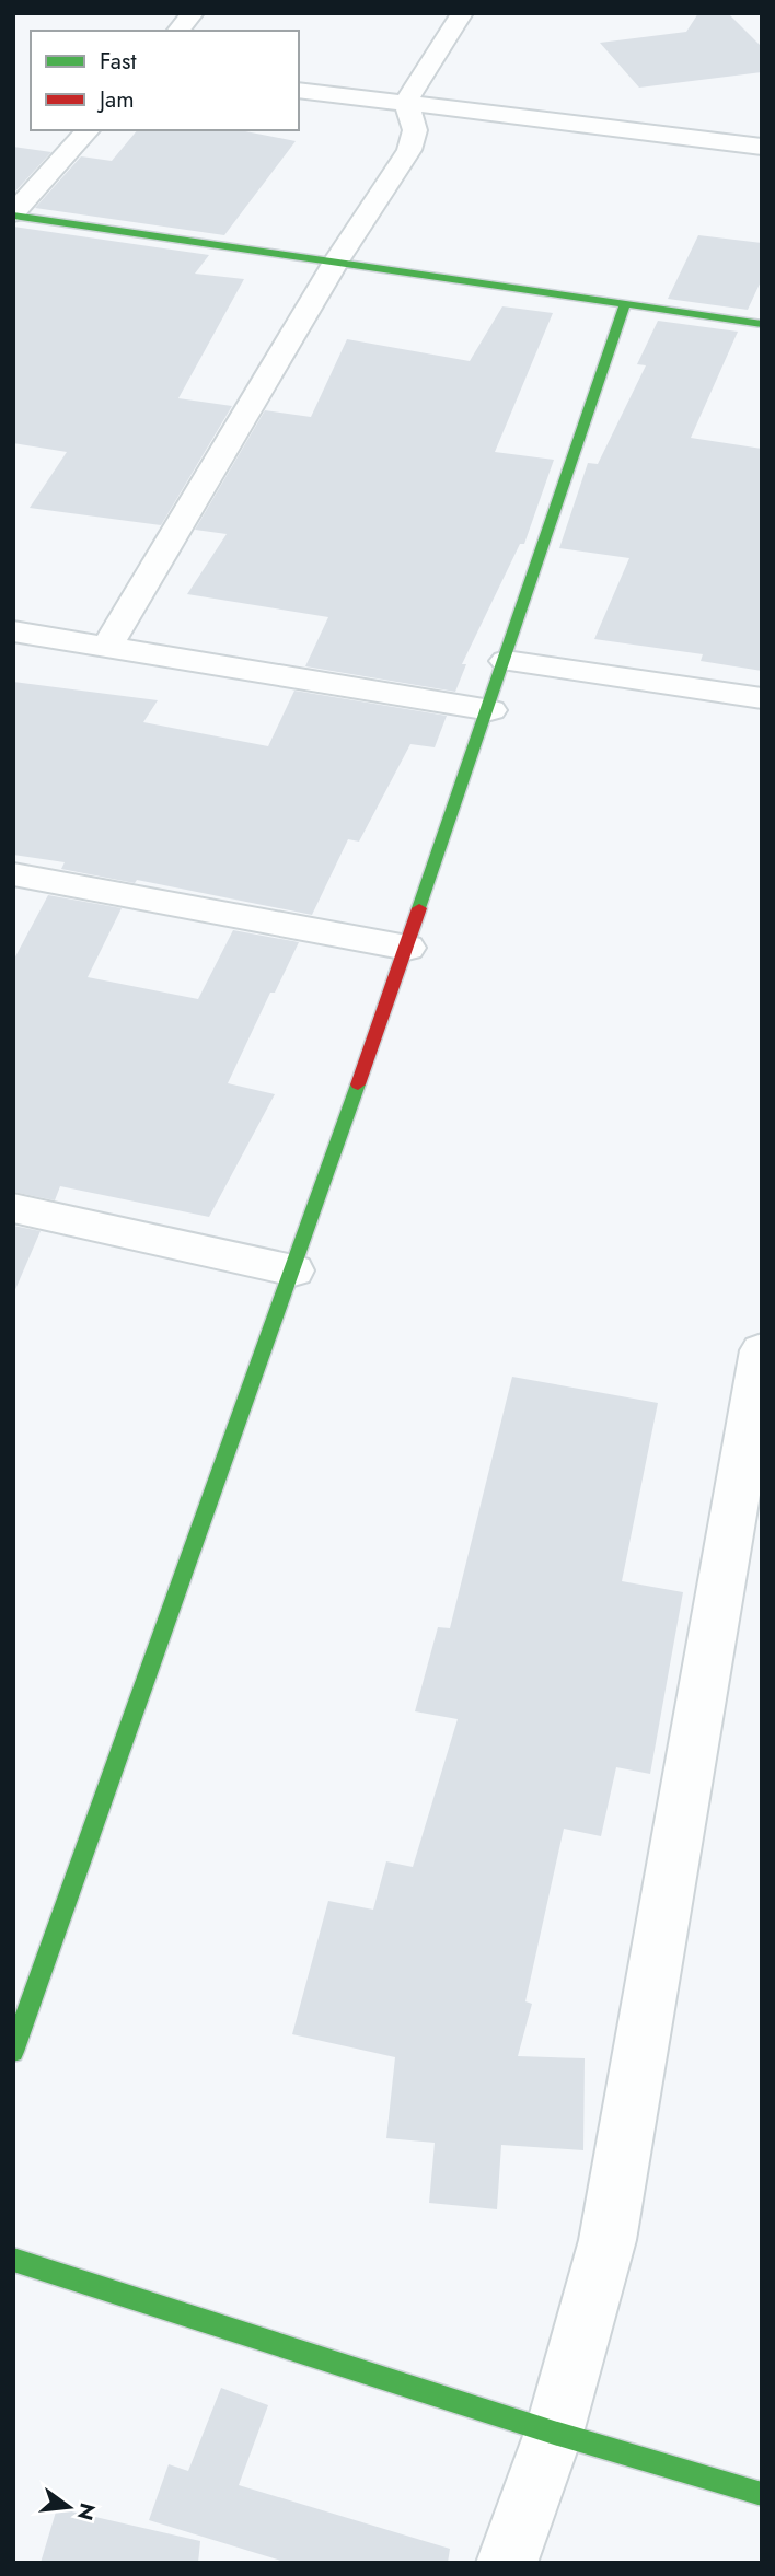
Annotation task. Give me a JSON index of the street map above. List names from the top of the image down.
{
  "legend": ["Fast", "Jam"],
  "north": "right"
}
